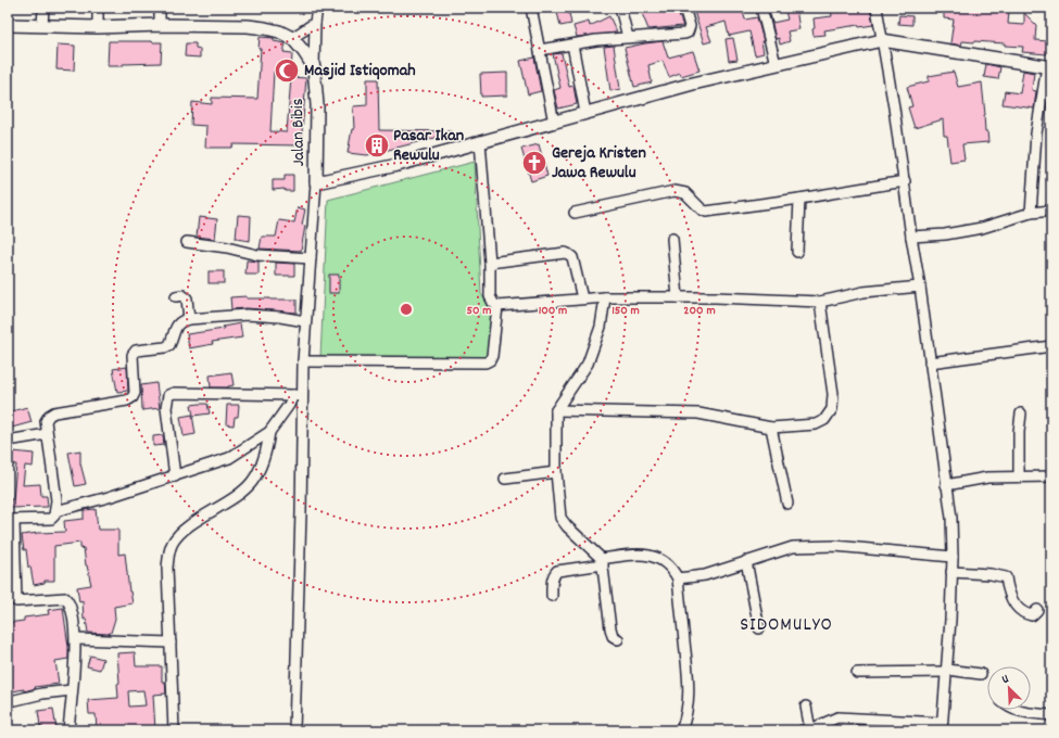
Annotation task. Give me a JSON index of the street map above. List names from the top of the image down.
{
  "streets": {
    "main road": ["Jalan Bibis"]
  },
  "districts": ["SIDOMULYO"],
  "places": {
    "mosque": ["Masjid Istiqomah"],
    "building": ["Pasar Ikan Rewulu"],
    "church": ["Gereja Kristen Jawa Rewulu"]
  },
  "north": "top left",
  "rings": [
    "50 m",
    "100 m",
    "150 m",
    "200 m"
  ]
}
